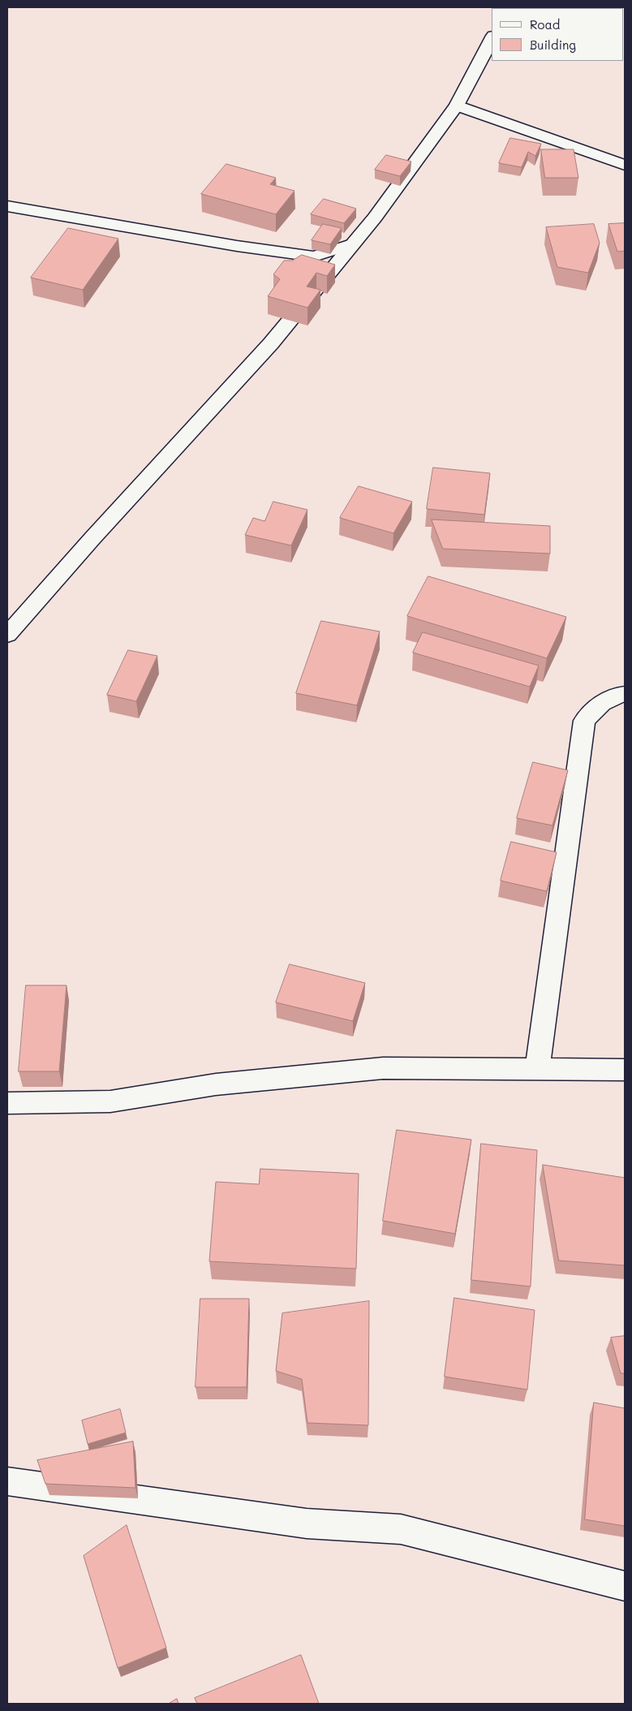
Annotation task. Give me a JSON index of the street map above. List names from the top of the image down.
{
  "legend": ["Road", "Building"]
}
